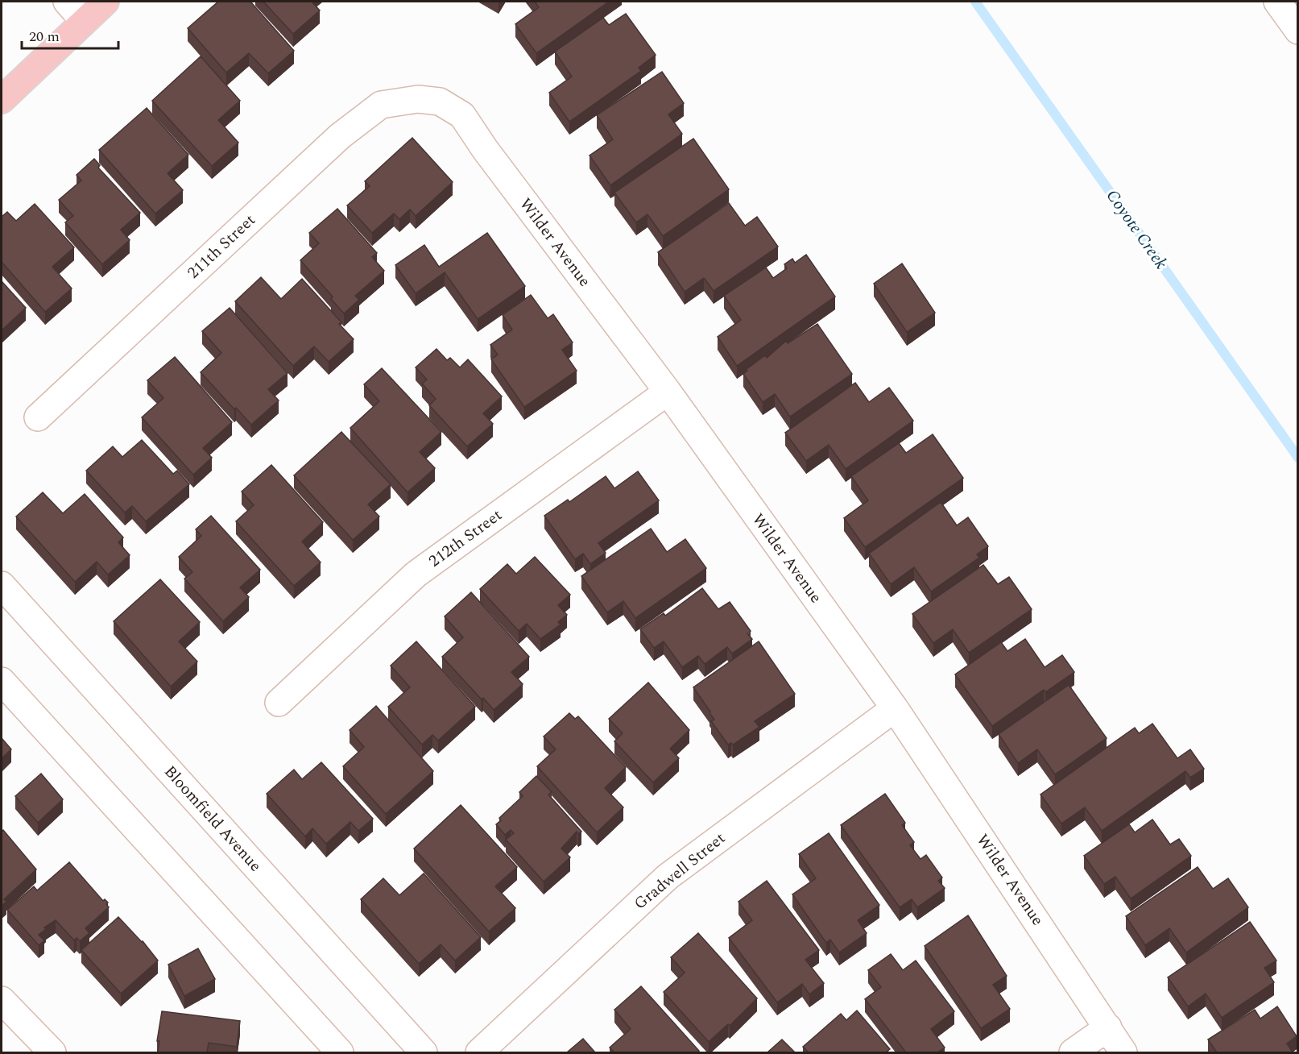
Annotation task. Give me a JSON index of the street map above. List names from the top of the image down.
{
  "streets": {
    "street": [
      "Wilder Avenue",
      "211th Street",
      "212th Street",
      "Bloomfield Avenue",
      "Gradwell Street"
    ]
  },
  "crossings": [
    ["Wilder Avenue", "211th Street"],
    ["Wilder Avenue", "212th Street"],
    ["Wilder Avenue", "Gradwell Street"]
  ],
  "water": ["Coyote Creek"],
  "scale_bar": "20 m"
}
